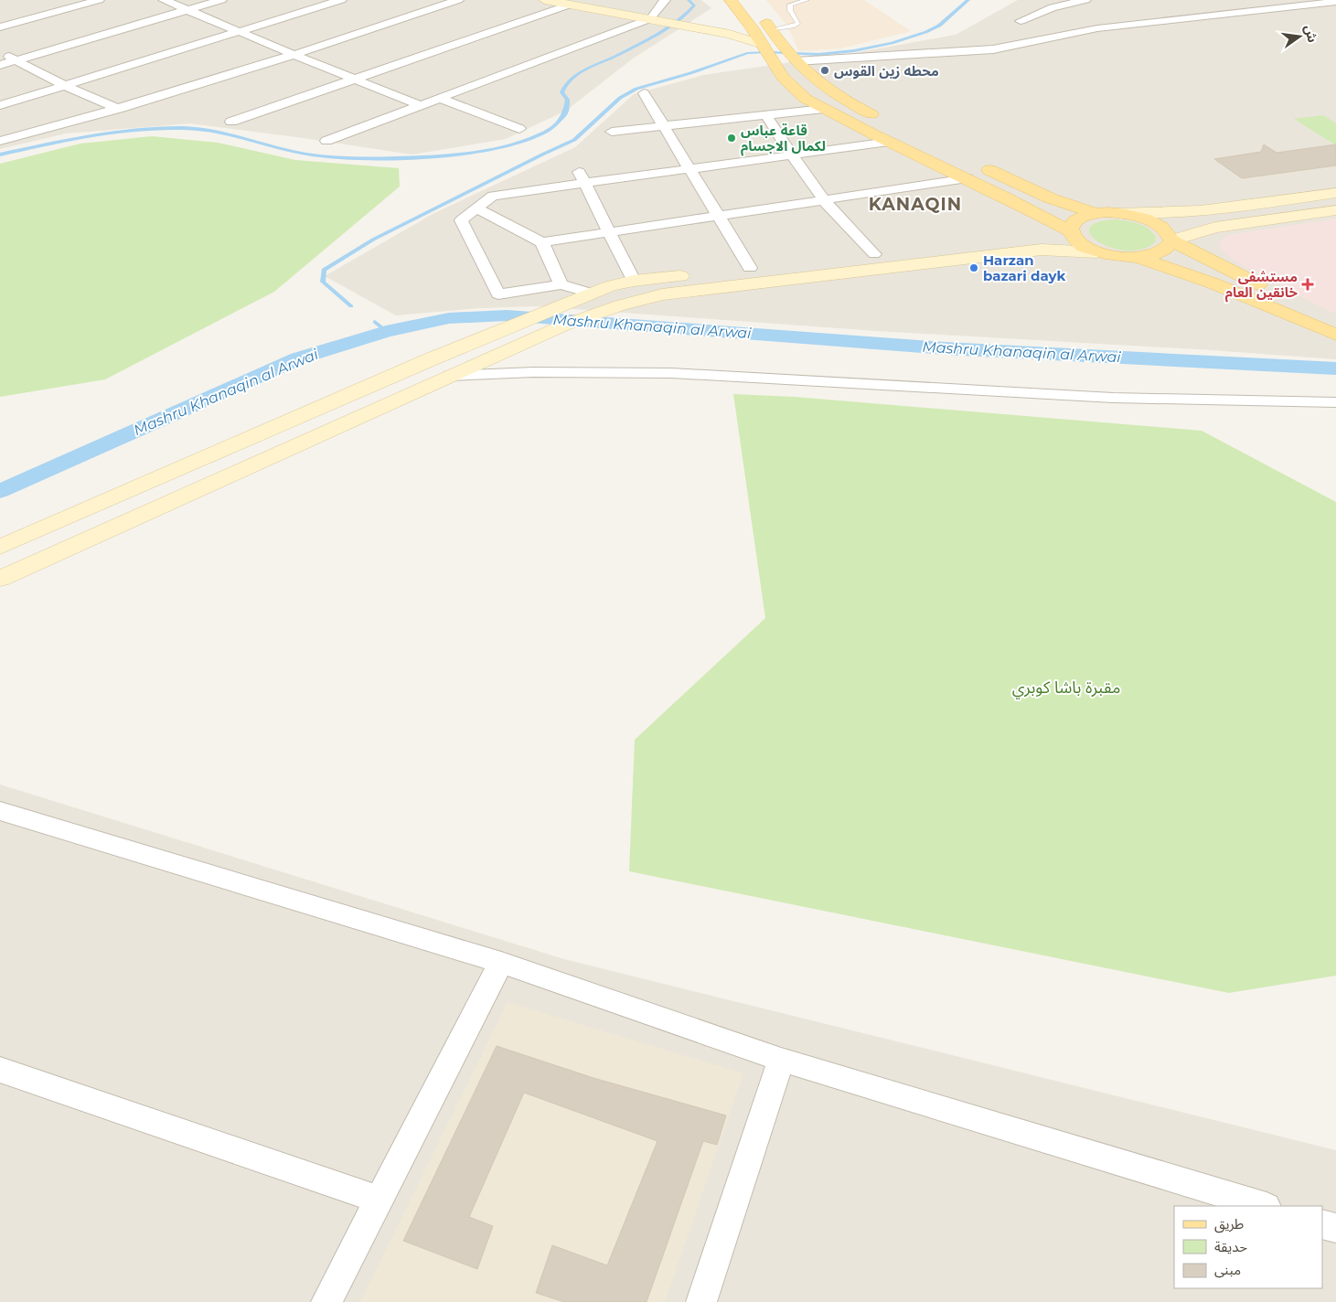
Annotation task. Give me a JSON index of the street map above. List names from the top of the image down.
{
  "districts": ["KANAQIN"],
  "water": ["Mashru Khanaqin al Arwai"],
  "parks": ["مقبرة باشا كوبري"],
  "places": {
    "other": ["محطه زين القوس", "قاعة عباس لكمال الاجسام", "Harzan bazari dayk"],
    "health": ["مستشفى خانقين العام"]
  },
  "legend": ["طريق", "حديقة", "مبنى"],
  "north": "right"
}
